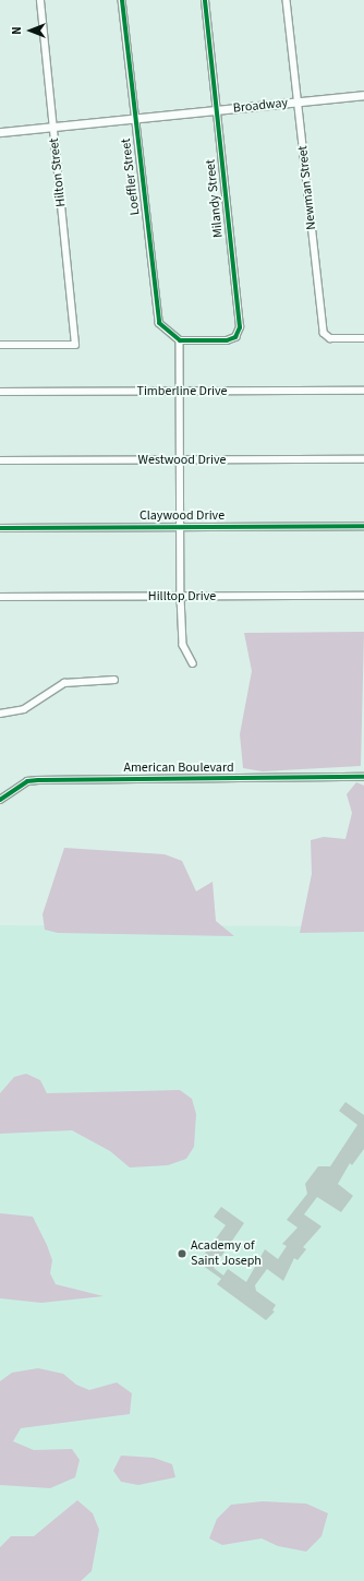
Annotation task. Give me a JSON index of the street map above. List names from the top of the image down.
{
  "streets": {
    "street": [
      "Broadway",
      "Hilton Street",
      "Loeffler Street",
      "Newman Street",
      "Milandy Street",
      "Timberline Drive",
      "Westwood Drive",
      "Claywood Drive",
      "Hilltop Drive",
      "American Boulevard"
    ]
  },
  "crossings": [
    ["Broadway", "Hilton Street"],
    ["Broadway", "Loeffler Street"],
    ["Broadway", "Newman Street"],
    ["Broadway", "Milandy Street"],
    ["Loeffler Street", "Milandy Street"]
  ],
  "places": ["Academy of Saint Joseph"],
  "north": "left"
}
